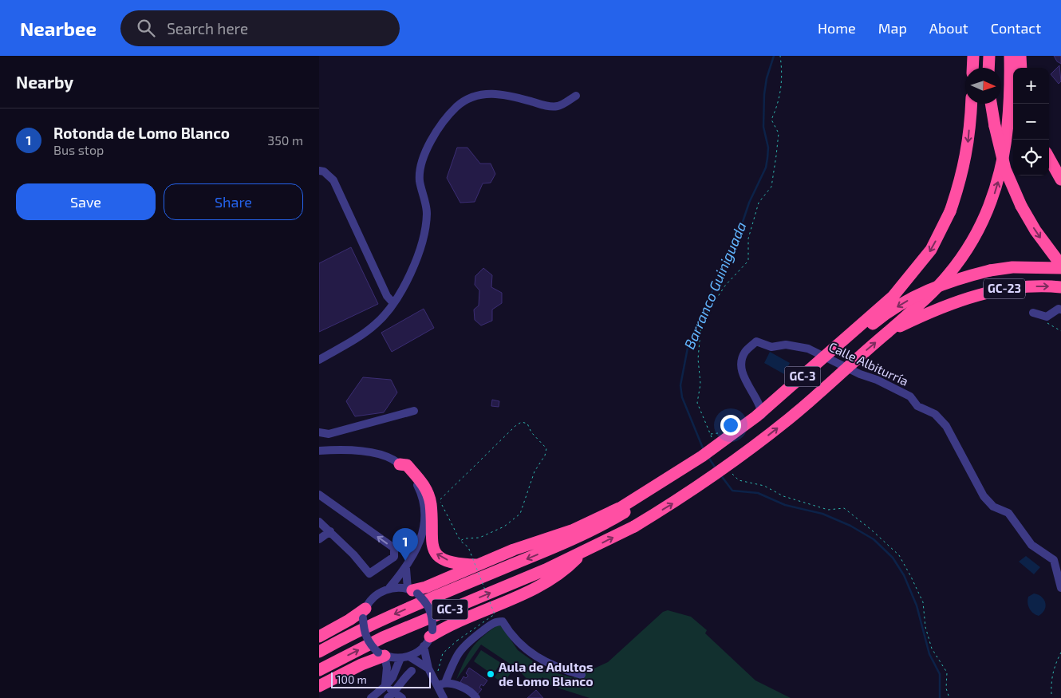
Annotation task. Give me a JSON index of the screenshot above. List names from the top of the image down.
{
  "streets": {
    "highway": ["GC-23", "GC-3"],
    "street": ["Calle Albiturría"]
  },
  "crossings": [
    ["GC-23", "GC-3"]
  ],
  "water": ["Barranco Guiniguada"],
  "places": ["Aula de Adultos de Lomo Blanco"],
  "scale_bar": "100 m",
  "north": "right",
  "page": {
    "header": "Nearbee",
    "search": "Search here",
    "nav": [
      "Home",
      "Map",
      "About",
      "Contact"
    ],
    "heading": "Nearby",
    "map_buttons": ["+", "−"],
    "list": [
      {
        "mark": "1",
        "name": "Rotonda de Lomo Blanco",
        "note": "Bus stop",
        "value": "350 m"
      }
    ],
    "buttons": ["Save", "Share"],
    "pins": "1",
    "scale": "100 m"
  }
}
